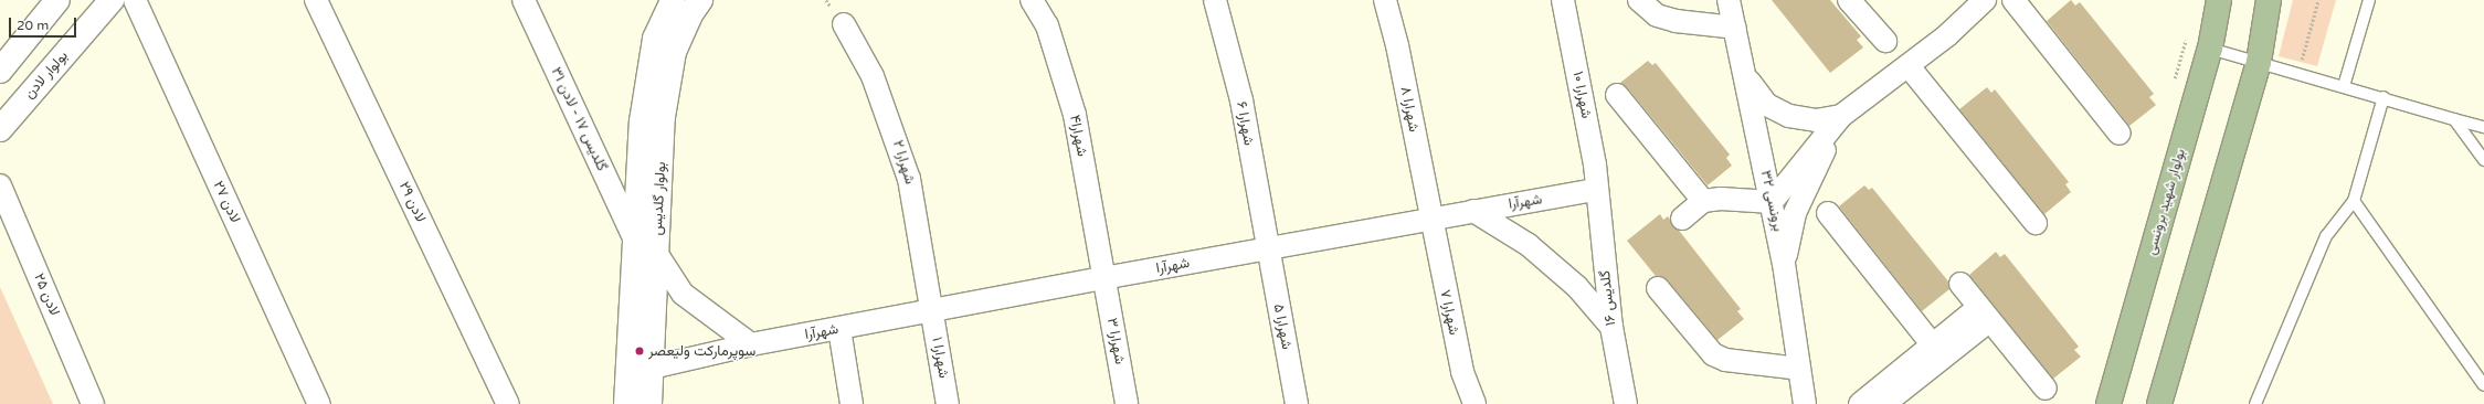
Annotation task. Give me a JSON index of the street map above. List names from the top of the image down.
{
  "streets": {
    "main road": ["بولوار شهید برونسی"],
    "street": [
      "بولوار لادن",
      "شهرارا ۱۰",
      "شهرارا ۸",
      "گلدیس ۱۷ - لادن ۳۱",
      "شهرارا ۶",
      "شهرارا۴",
      "شهرارا ۲",
      "بولوار گلدیس",
      "برونسی ۳۲",
      "لادن ۲۷",
      "لادن ۲۹",
      "شهرآرا",
      "لادن ۲۵",
      "گلدیس ۱۶",
      "شهرارا ۷",
      "شهرارا ۵",
      "شهرارا ۳",
      "شهرارا ۱"
    ]
  },
  "crossings": [
    ["شهرارا ۱۰", "شهرآرا"],
    ["شهرارا ۱۰", "گلدیس ۱۶"],
    ["شهرارا ۸", "شهرآرا"],
    ["شهرارا ۸", "شهرارا ۷"],
    ["گلدیس ۱۷ - لادن ۳۱", "بولوار گلدیس"],
    ["شهرارا ۶", "شهرآرا"],
    ["شهرارا ۶", "شهرارا ۵"],
    ["شهرارا۴", "شهرآرا"],
    ["شهرارا۴", "شهرارا ۳"],
    ["شهرارا ۲", "شهرآرا"],
    ["شهرارا ۲", "شهرارا ۱"],
    ["بولوار گلدیس", "شهرآرا"],
    ["شهرآرا", "گلدیس ۱۶"],
    ["شهرآرا", "شهرارا ۷"],
    ["شهرآرا", "شهرارا ۵"],
    ["شهرآرا", "شهرارا ۳"],
    ["شهرآرا", "شهرارا ۱"]
  ],
  "places": ["سوپرمارکت ولیعصر"],
  "scale_bar": "20 m"
}
